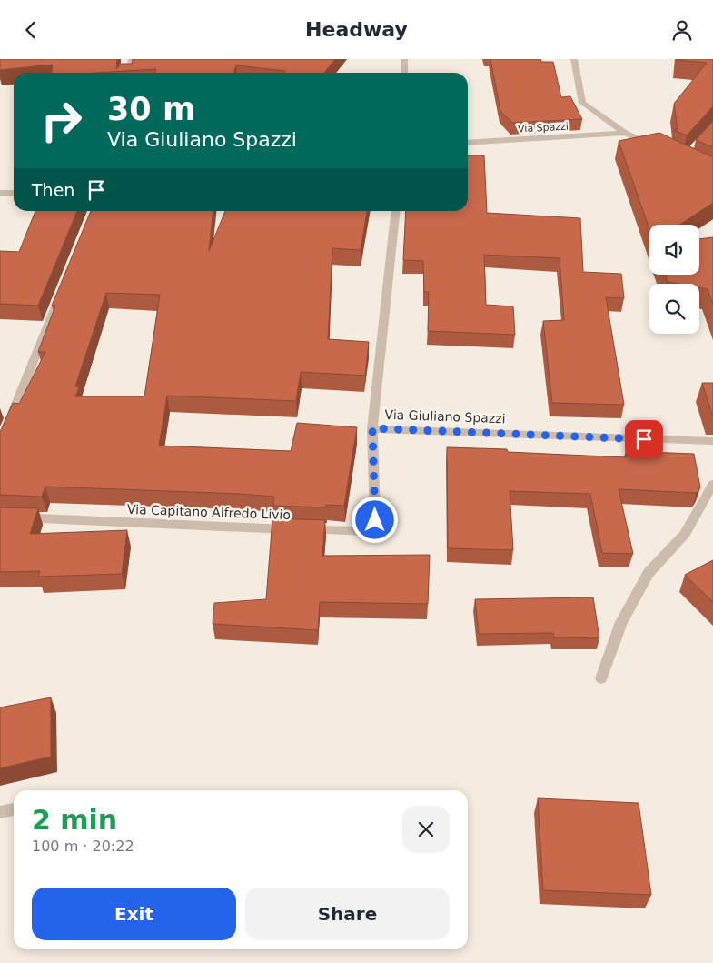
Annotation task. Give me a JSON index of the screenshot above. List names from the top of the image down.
{
  "streets": {
    "street": ["Via Spazzi", "Via Giuliano Spazzi", "Via Capitano Alfredo Livio"]
  },
  "crossings": [
    ["Via Giuliano Spazzi", "Via Capitano Alfredo Livio"]
  ],
  "page": {
    "header": "Headway",
    "turn": ["30 m", "Via Giuliano Spazzi"],
    "then": "Then",
    "heading": ["2 min", "100 m · 20:22"],
    "buttons": ["Exit", "Share"]
  }
}
